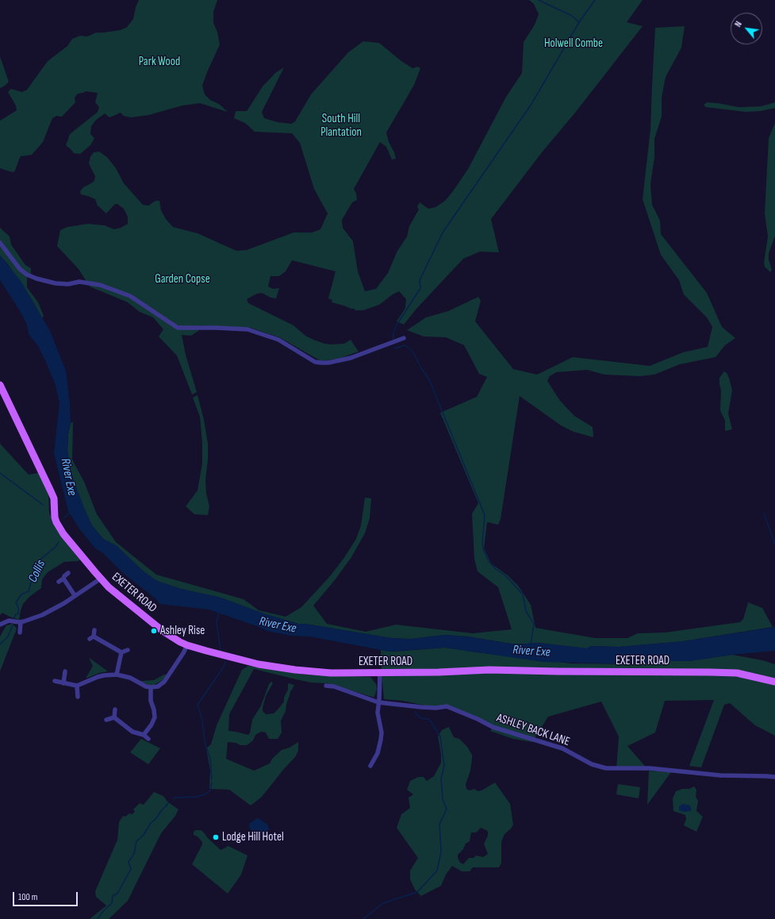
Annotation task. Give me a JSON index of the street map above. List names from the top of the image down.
{
  "streets": {
    "main road": ["EXETER ROAD"],
    "street": ["ASHLEY BACK LANE"]
  },
  "water": ["River Exe", "Collis"],
  "parks": [
    "Holwell Combe",
    "Park Wood",
    "South Hill Plantation",
    "Garden Copse"
  ],
  "places": ["Ashley Rise", "Lodge Hill Hotel"],
  "scale_bar": "100 m",
  "north": "top left"
}
